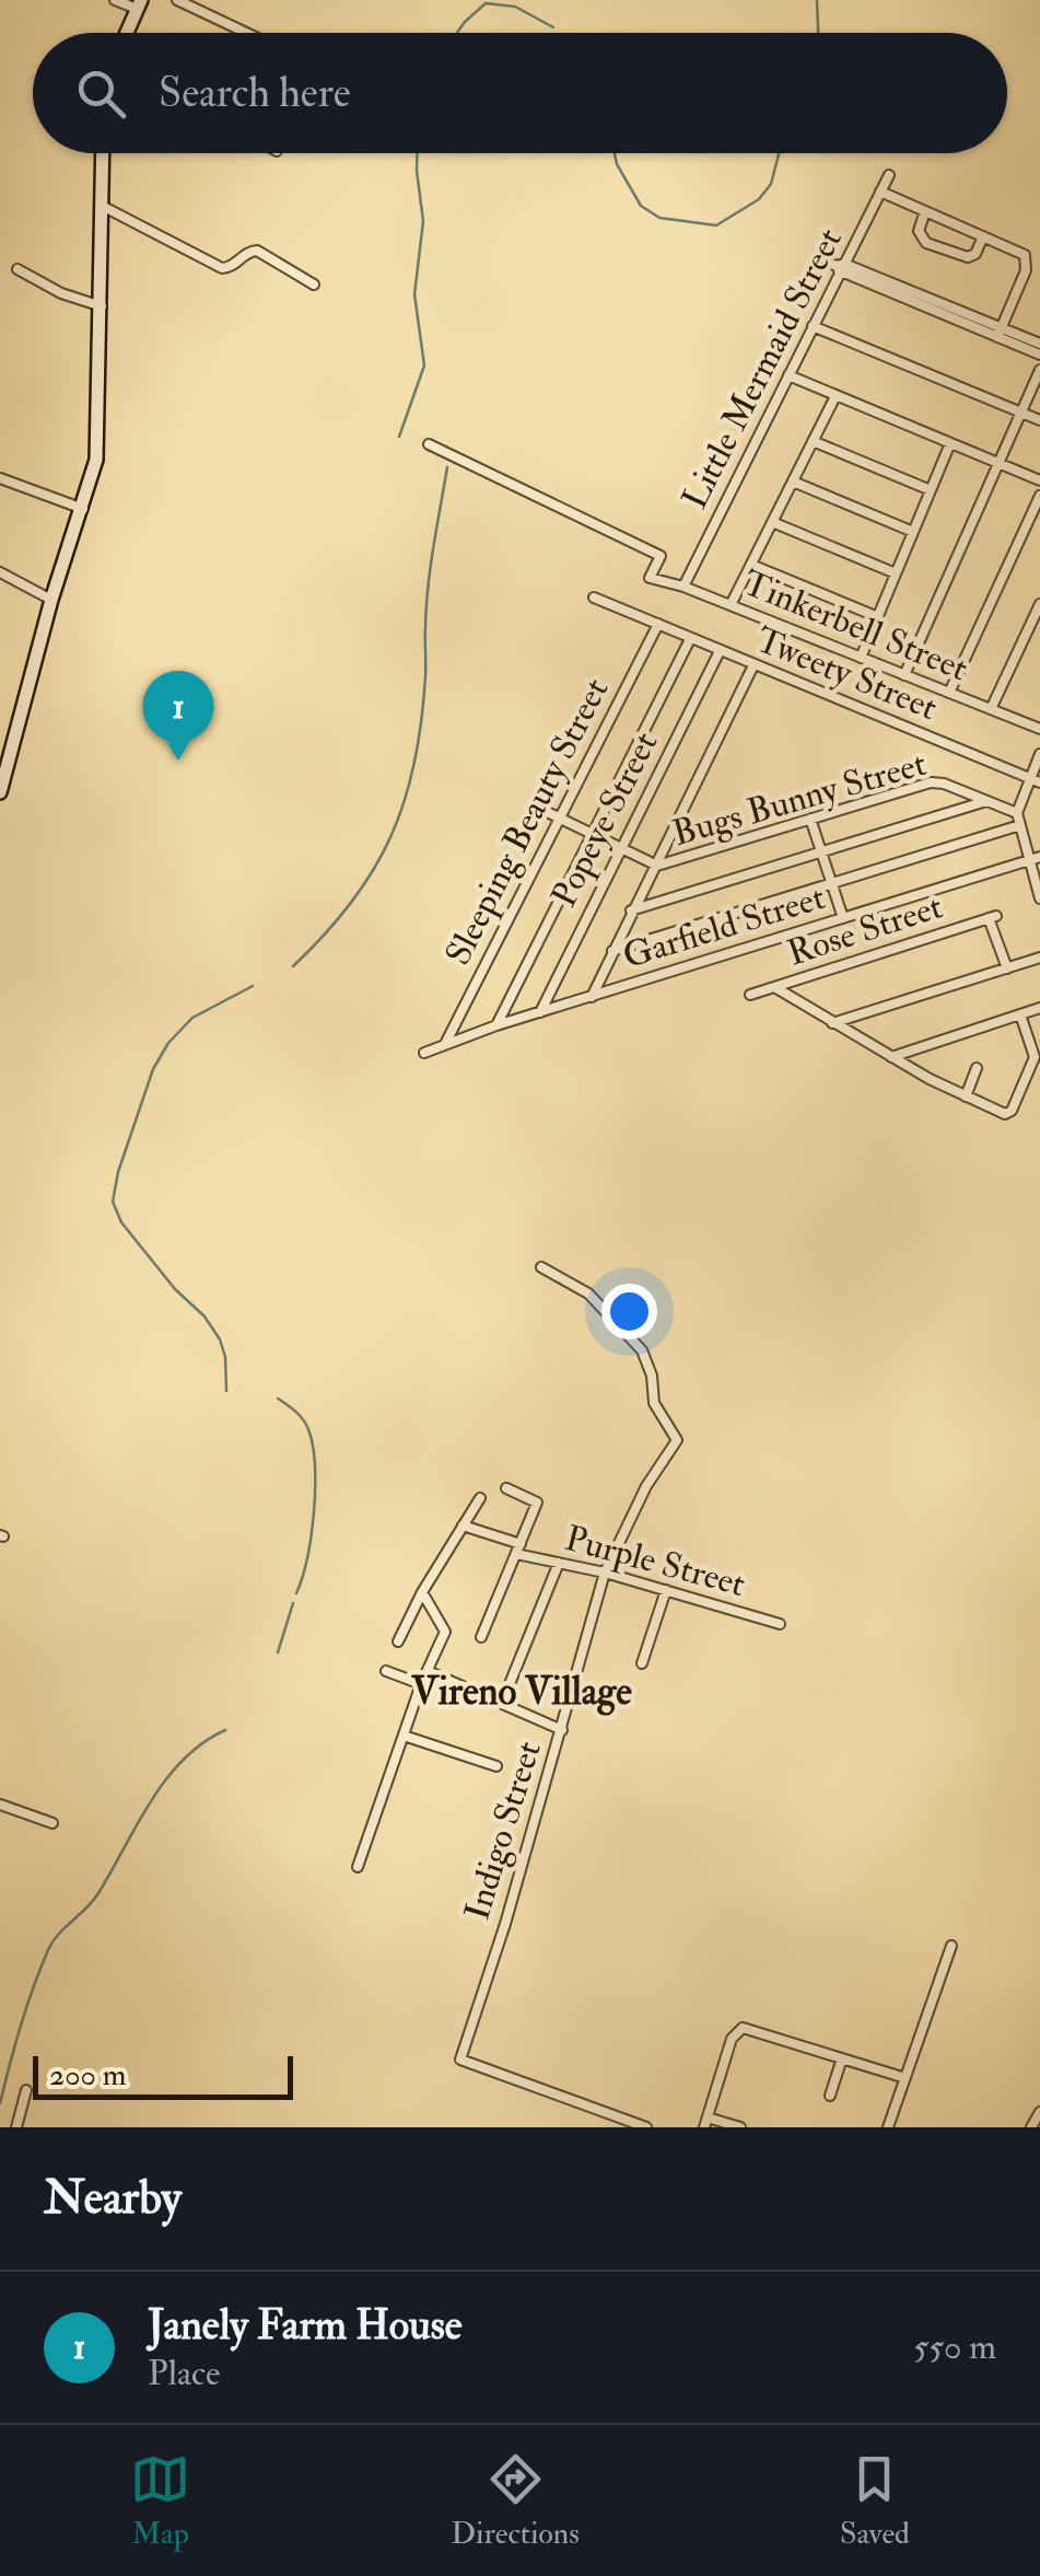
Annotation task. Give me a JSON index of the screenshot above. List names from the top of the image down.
{
  "streets": {
    "street": [
      "Little Mermaid Street",
      "Tinkerbell Street",
      "Tweety Street",
      "Bugs Bunny Street",
      "Popeye Street",
      "Sleeping Beauty Street",
      "Garfield Street",
      "Rose Street",
      "Purple Street",
      "Indigo Street"
    ]
  },
  "crossings": [
    ["Little Mermaid Street", "Tinkerbell Street"],
    ["Tweety Street", "Popeye Street"],
    ["Tweety Street", "Sleeping Beauty Street"],
    ["Bugs Bunny Street", "Popeye Street"],
    ["Bugs Bunny Street", "Sleeping Beauty Street"],
    ["Popeye Street", "Garfield Street"],
    ["Sleeping Beauty Street", "Garfield Street"],
    ["Purple Street", "Indigo Street"]
  ],
  "districts": ["Vireno Village"],
  "scale_bar": "200 m",
  "page": {
    "search": "Search here",
    "pins": "1",
    "scale": "200 m",
    "heading": "Nearby",
    "list": [
      {
        "mark": "1",
        "name": "Janely Farm House",
        "note": "Place",
        "value": "550 m"
      }
    ],
    "nav": ["Map", "Directions", "Saved"]
  }
}
